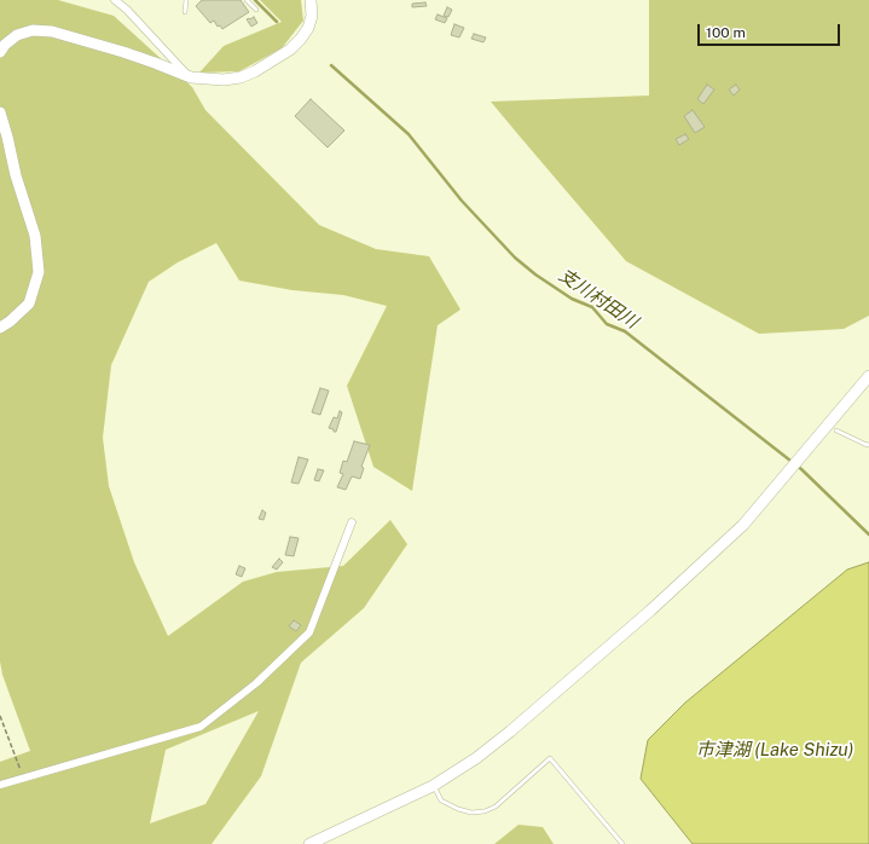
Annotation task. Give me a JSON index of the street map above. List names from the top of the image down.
{
  "water": ["支川村田川", "市津湖 (Lake Shizu)"],
  "scale_bar": "100 m"
}
